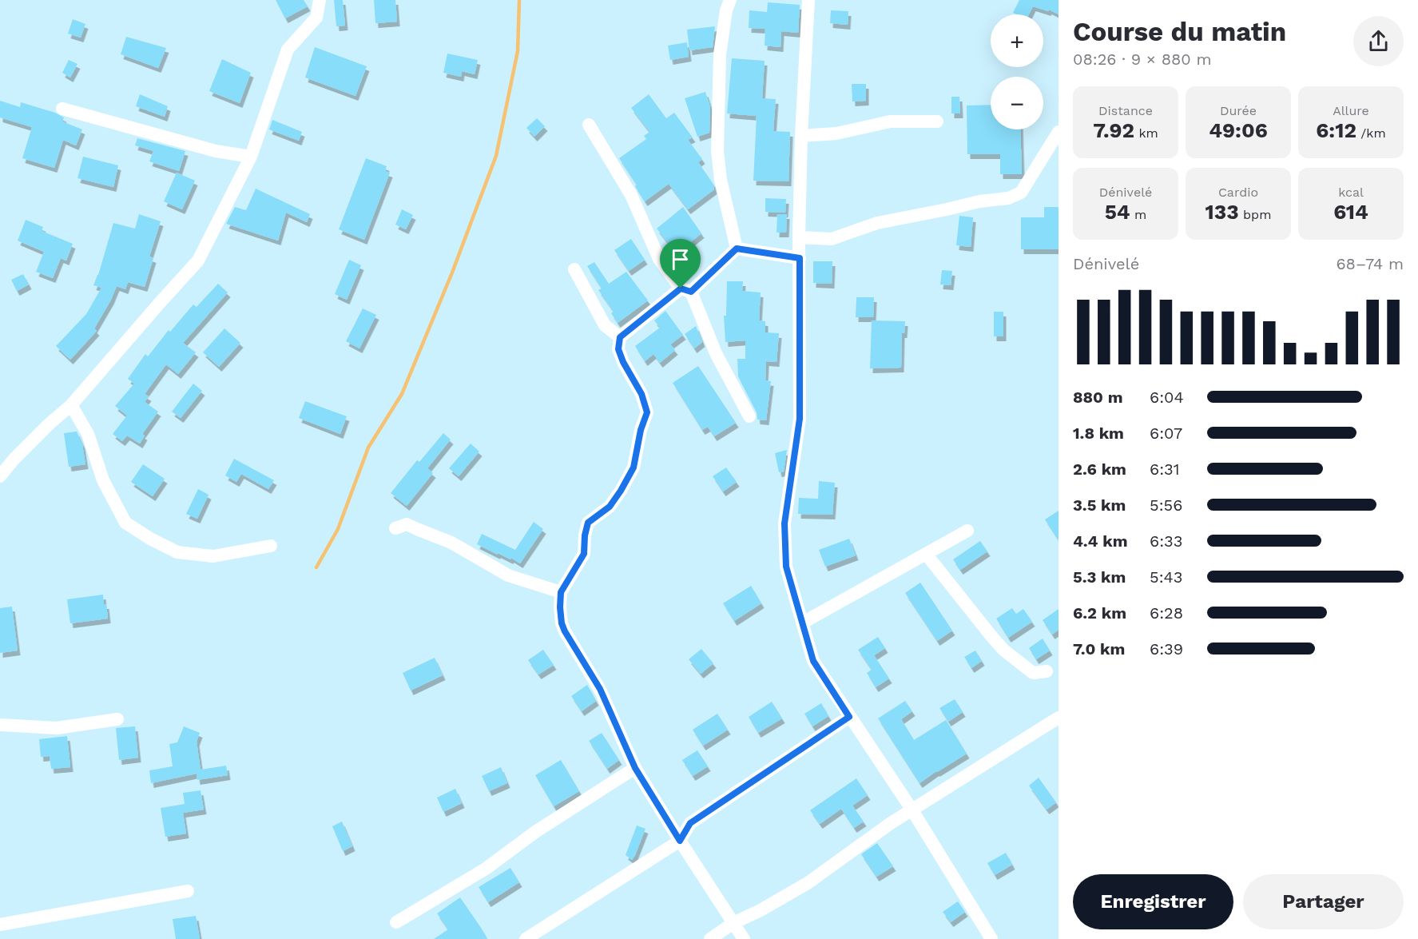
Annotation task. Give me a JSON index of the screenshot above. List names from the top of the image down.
{
  "page": {
    "heading": ["Course du matin", "08:26 · 9 × 880 m"],
    "map_buttons": ["+", "−"],
    "stats": [
      ["Distance", "7.92 km"],
      ["Durée", "49:06"],
      ["Allure", "6:12 /km"],
      ["Dénivelé", "54 m"],
      ["Cardio", "133 bpm"],
      ["kcal", "614"]
    ],
    "chart": ["Dénivelé", "68–74 m"],
    "list": [
      {
        "name": "880 m",
        "note": "6:04"
      },
      {
        "name": "1.8 km",
        "note": "6:07"
      },
      {
        "name": "2.6 km",
        "note": "6:31"
      },
      {
        "name": "3.5 km",
        "note": "5:56"
      },
      {
        "name": "4.4 km",
        "note": "6:33"
      },
      {
        "name": "5.3 km",
        "note": "5:43"
      },
      {
        "name": "6.2 km",
        "note": "6:28"
      },
      {
        "name": "7.0 km",
        "note": "6:39"
      }
    ],
    "buttons": ["Enregistrer", "Partager"]
  }
}
